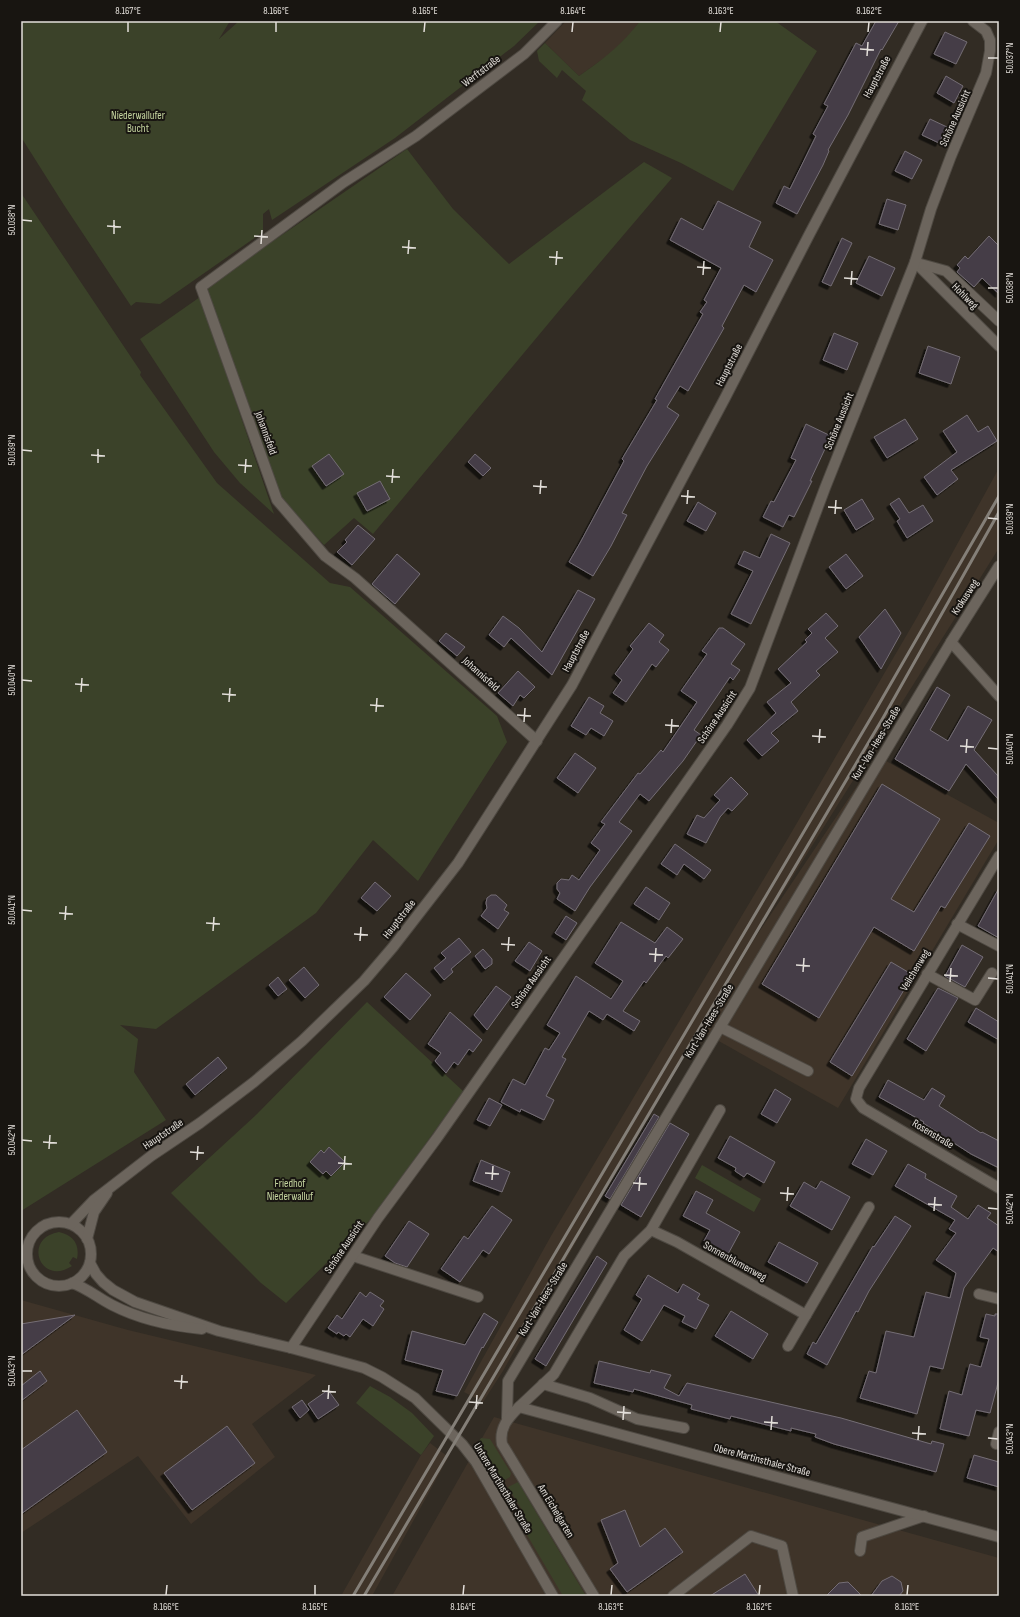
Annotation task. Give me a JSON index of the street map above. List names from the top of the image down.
{
  "streets": {
    "street": [
      "Werftstraße",
      "Hauptstraße",
      "Schöne Aussicht",
      "Hohlweg",
      "Johannisfeld",
      "Krokusweg",
      "Kurt-Van-Hees-Straße",
      "Veilchenweg",
      "Rosenstraße",
      "Sonnenblumenweg",
      "Obere Martinsthaler Straße",
      "Untere Martinsthaler Straße",
      "Am Eichelgarten"
    ]
  },
  "crossings": [
    ["Werftstraße", "Johannisfeld"],
    ["Hauptstraße", "Johannisfeld"],
    ["Hauptstraße", "Untere Martinsthaler Straße"],
    ["Schöne Aussicht", "Hohlweg"],
    ["Schöne Aussicht", "Untere Martinsthaler Straße"],
    ["Krokusweg", "Kurt-Van-Hees-Straße"],
    ["Kurt-Van-Hees-Straße", "Am Eichelgarten"],
    ["Veilchenweg", "Rosenstraße"]
  ],
  "parks": ["Niederwallufer Bucht", "Friedhof Niederwalluf"],
  "coordinates": [
    "8.167°E",
    "8.166°E",
    "8.165°E",
    "8.164°E",
    "8.163°E",
    "8.162°E",
    "50.037°N",
    "50.038°N",
    "50.039°N",
    "50.040°N",
    "50.041°N",
    "50.042°N",
    "50.043°N",
    "8.161°E"
  ]
}
